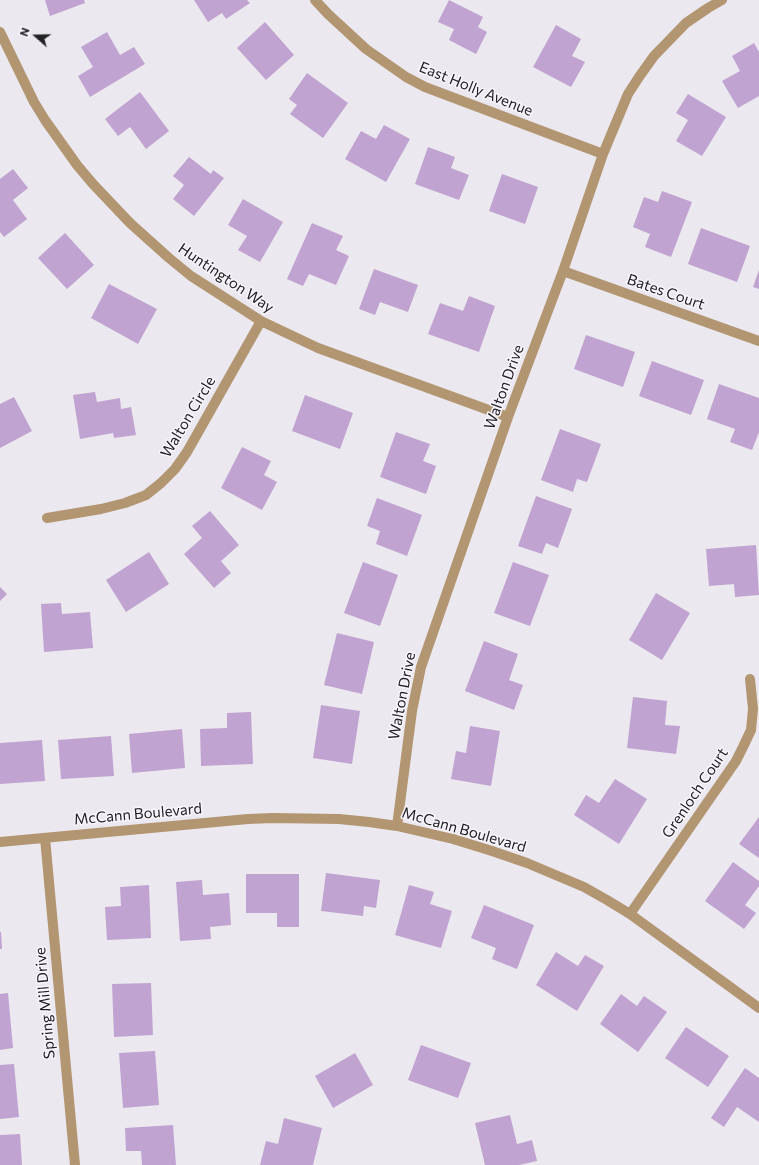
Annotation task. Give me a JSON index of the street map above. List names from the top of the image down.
{
  "streets": {
    "street": [
      "East Holly Avenue",
      "Huntington Way",
      "Bates Court",
      "Walton Drive",
      "Walton Circle",
      "Grenloch Court",
      "McCann Boulevard",
      "Spring Mill Drive"
    ]
  },
  "crossings": [
    ["East Holly Avenue", "Walton Drive"],
    ["Huntington Way", "Walton Drive"],
    ["Huntington Way", "Walton Circle"],
    ["Bates Court", "Walton Drive"],
    ["Walton Drive", "McCann Boulevard"],
    ["Grenloch Court", "McCann Boulevard"],
    ["McCann Boulevard", "Spring Mill Drive"]
  ],
  "north": "left"
}
